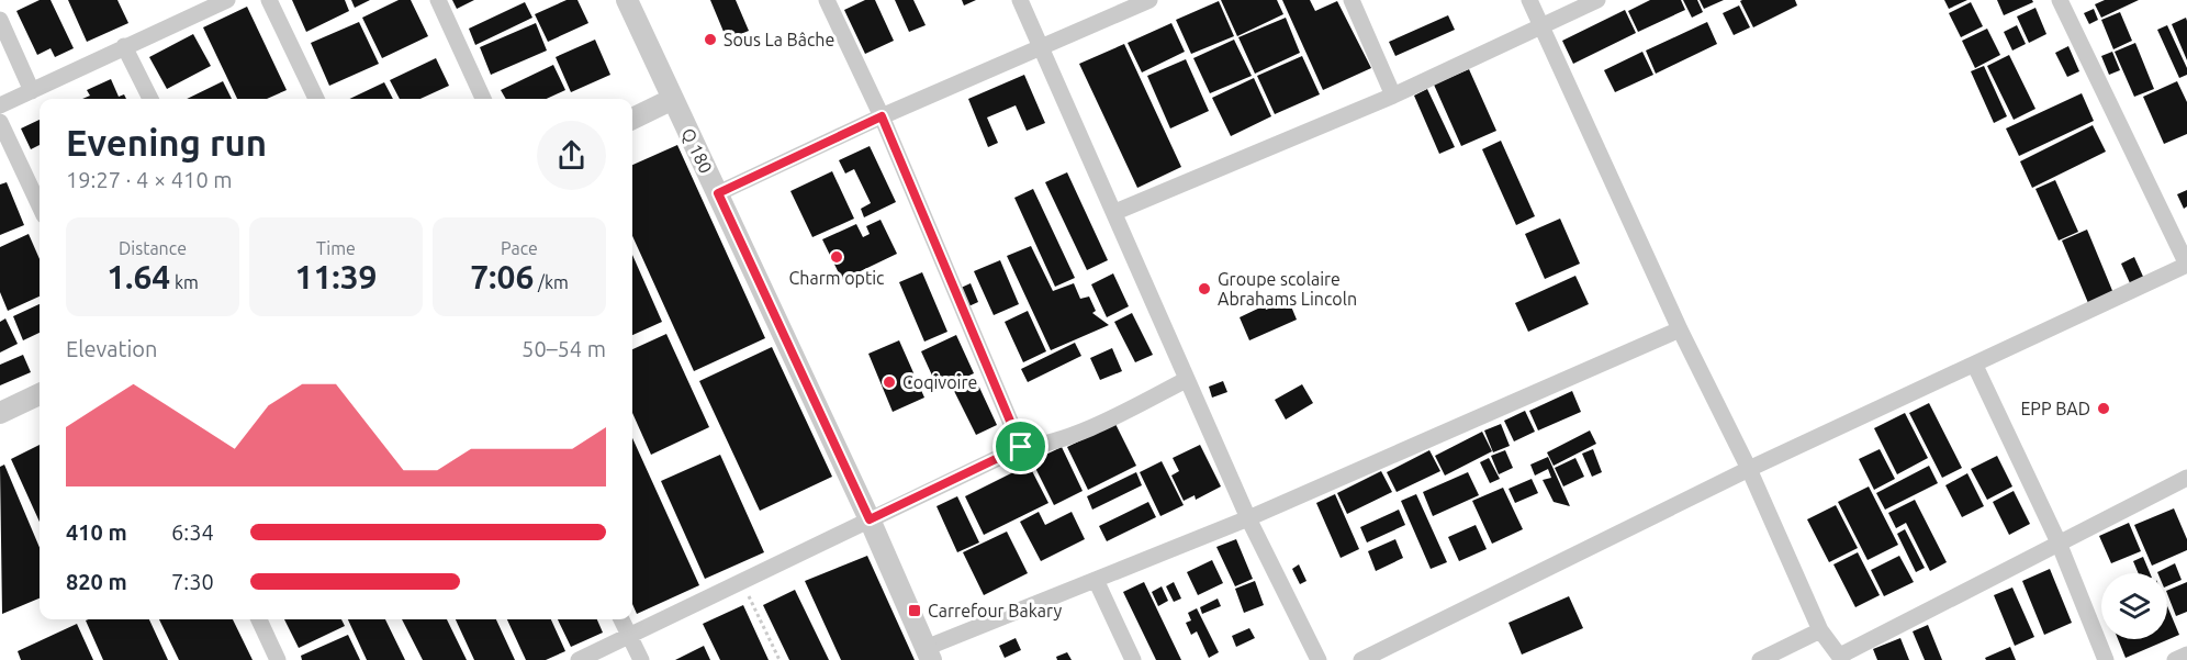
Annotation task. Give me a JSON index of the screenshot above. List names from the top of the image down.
{
  "streets": {
    "street": ["Q 180"]
  },
  "places": {
    "other": [
      "Sous La Bâche",
      "Charm optic",
      "Groupe scolaire Abrahams Lincoln",
      "Coqivoire",
      "EPP BAD"
    ],
    "transit": ["Carrefour Bakary"]
  },
  "page": {
    "heading": ["Evening run", "19:27 · 4 × 410 m"],
    "stats": [
      ["Distance", "1.64 km"],
      ["Time", "11:39"],
      ["Pace", "7:06 /km"]
    ],
    "chart": ["Elevation", "50–54 m"],
    "list": [
      {
        "name": "410 m",
        "note": "6:34"
      },
      {
        "name": "820 m",
        "note": "7:30"
      }
    ]
  }
}
